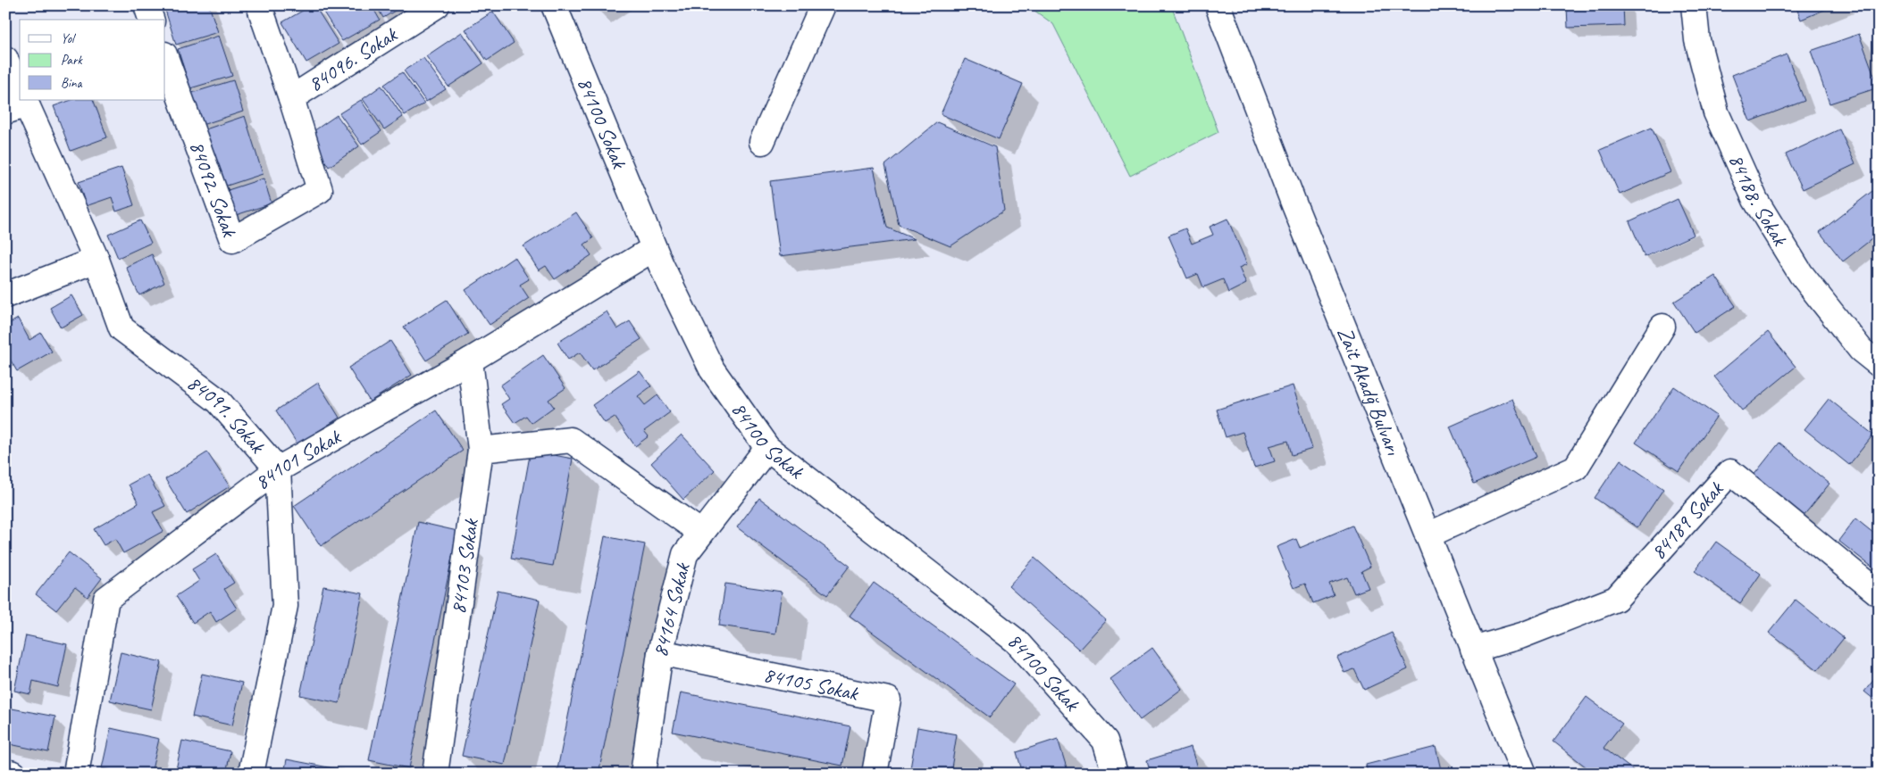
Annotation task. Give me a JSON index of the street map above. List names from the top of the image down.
{
  "streets": {
    "street": [
      "84096. Sokak",
      "84100 Sokak",
      "84092. Sokak",
      "84188. Sokak",
      "Zait Akadğ Bulvarı",
      "84091. Sokak",
      "84101 Sokak",
      "84189 Sokak",
      "84103 Sokak",
      "84164 Sokak",
      "84105 Sokak"
    ]
  },
  "crossings": [
    ["84096. Sokak", "84092. Sokak"],
    ["84100 Sokak", "84101 Sokak"],
    ["84100 Sokak", "84164 Sokak"],
    ["Zait Akadğ Bulvarı", "84189 Sokak"],
    ["84091. Sokak", "84101 Sokak"],
    ["84101 Sokak", "84103 Sokak"],
    ["84164 Sokak", "84105 Sokak"]
  ],
  "legend": ["Yol", "Park", "Bina"]
}
